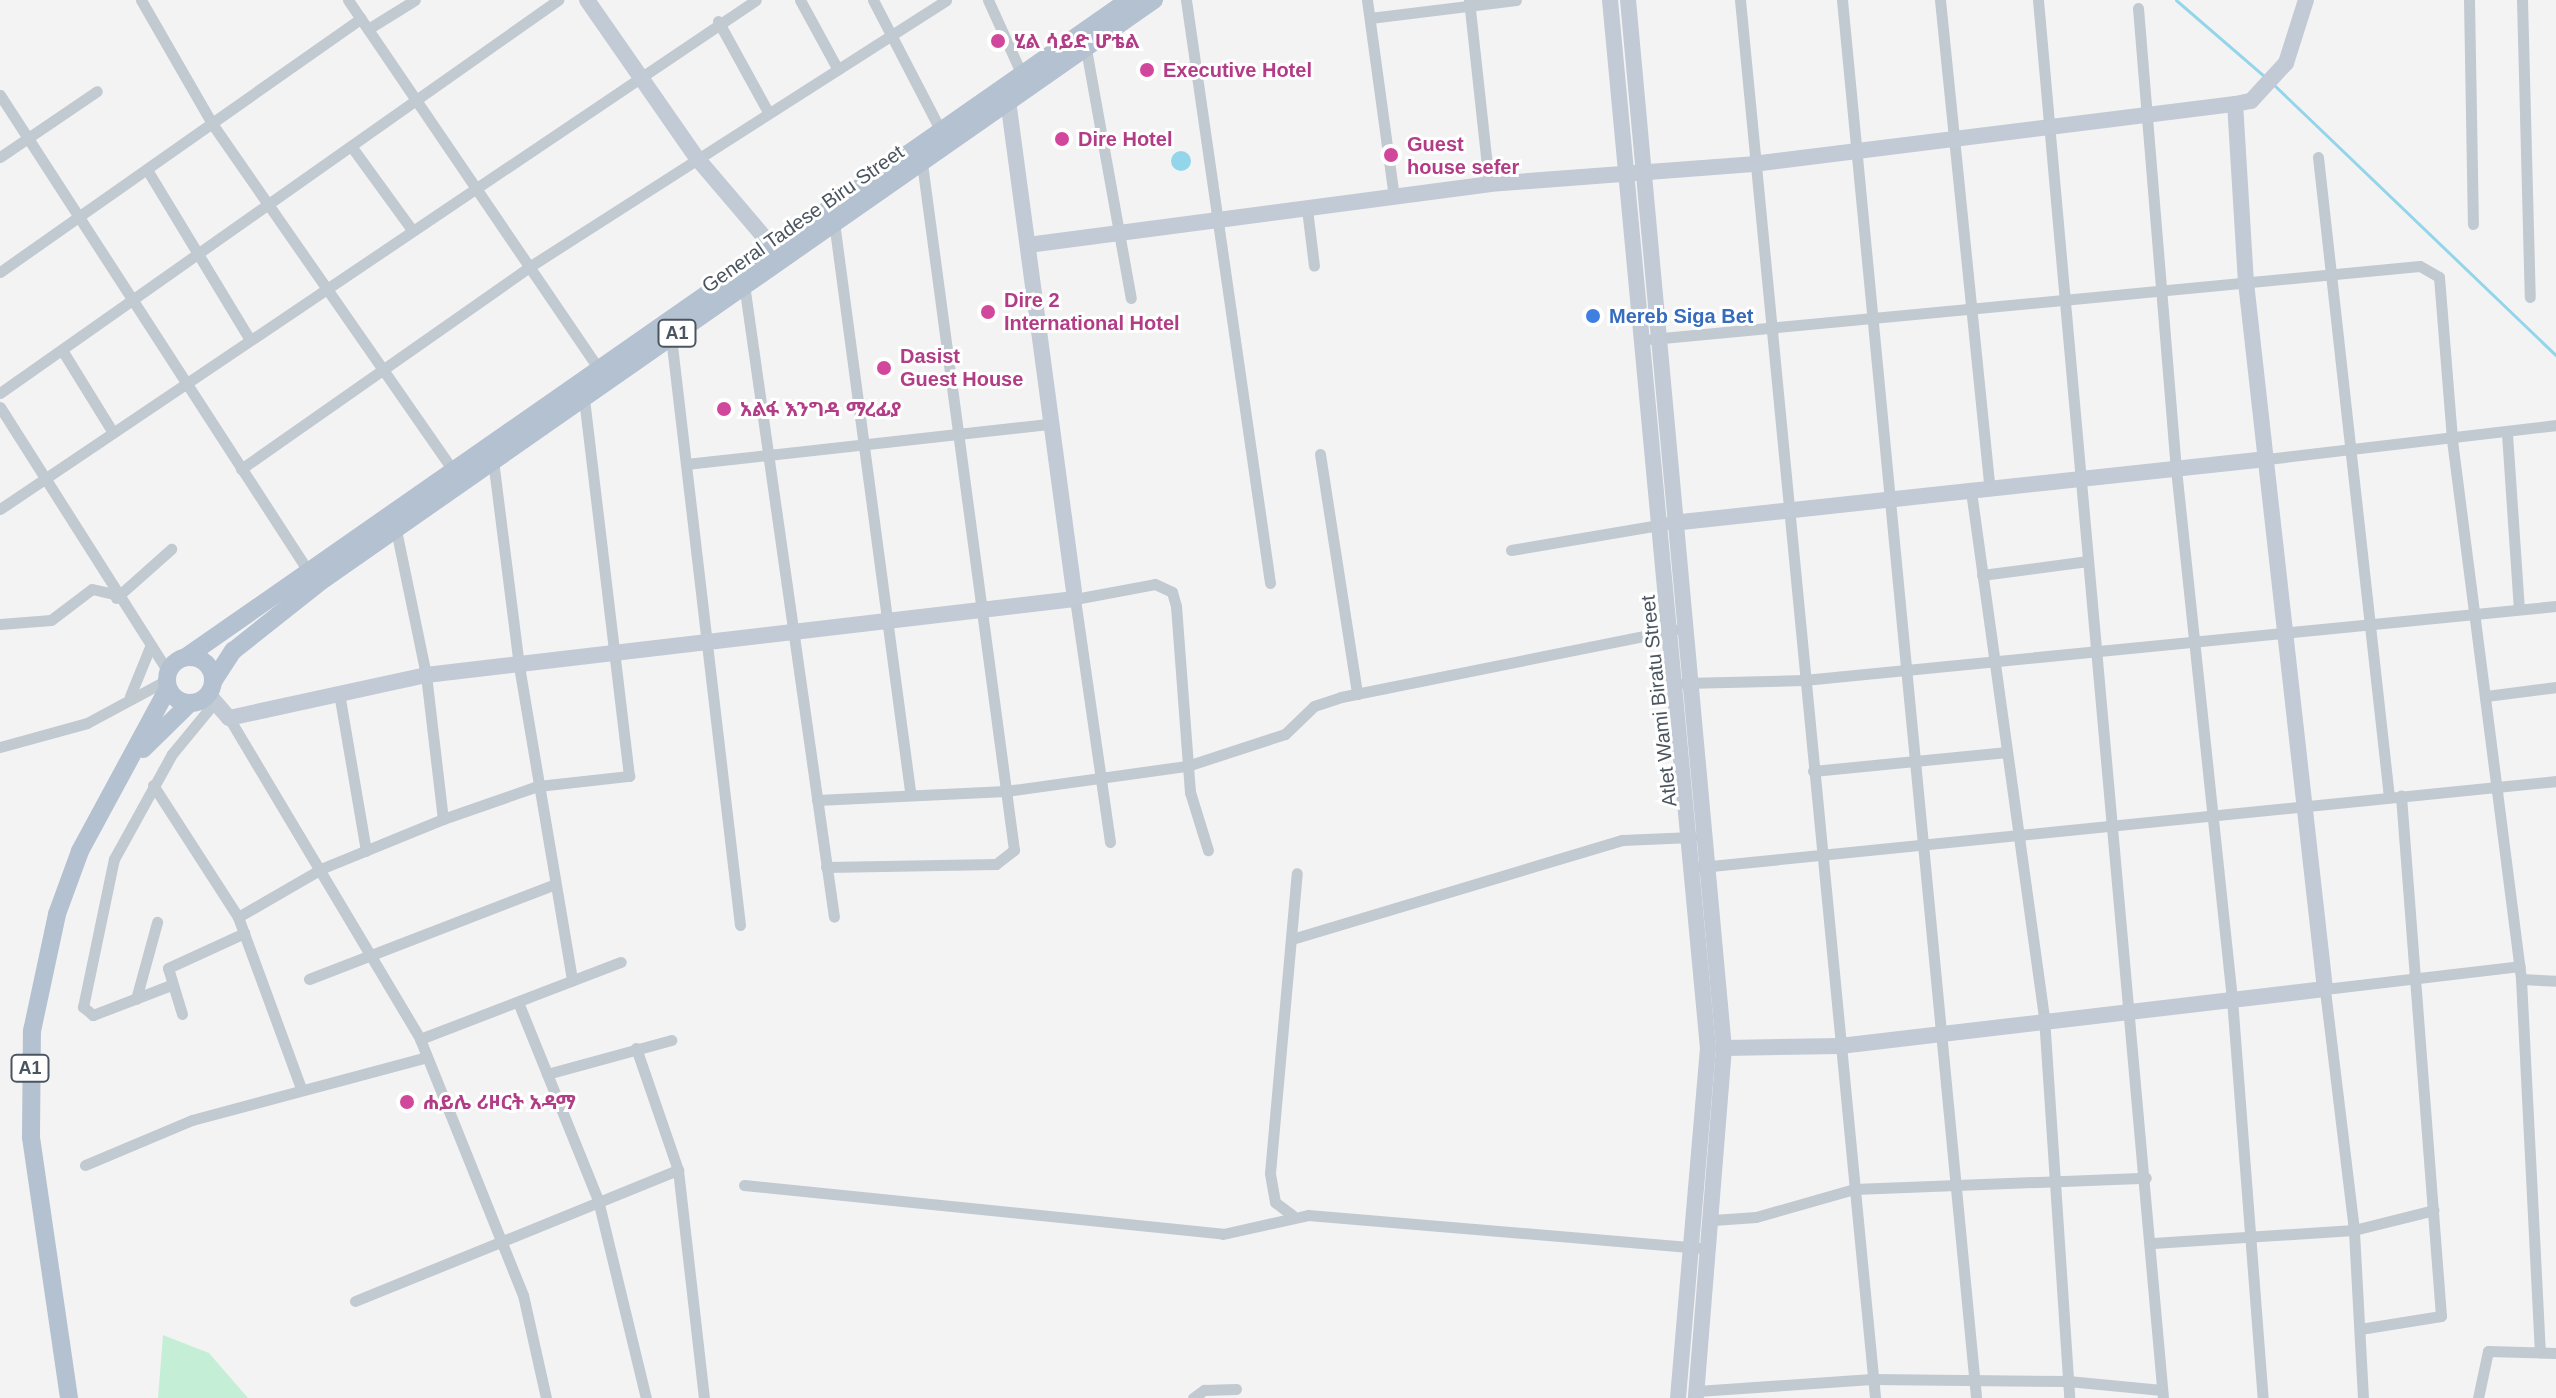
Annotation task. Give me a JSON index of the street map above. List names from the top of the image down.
{
  "streets": {
    "main road": ["General Tadese Biru Street", "A1"],
    "street": ["Atlet Wami Biratu Street"]
  },
  "crossings": [
    ["General Tadese Biru Street", "A1"]
  ],
  "places": [
    "ሂል ሳይድ ሆቴል",
    "Executive Hotel",
    "Dire Hotel",
    "Guest house sefer",
    "Dire 2 International Hotel",
    "Mereb Siga Bet",
    "Dasist Guest House",
    "አልፋ እንግዳ ማረፊያ",
    "ሐይሌ ሪዞርት አዳማ"
  ]
}
